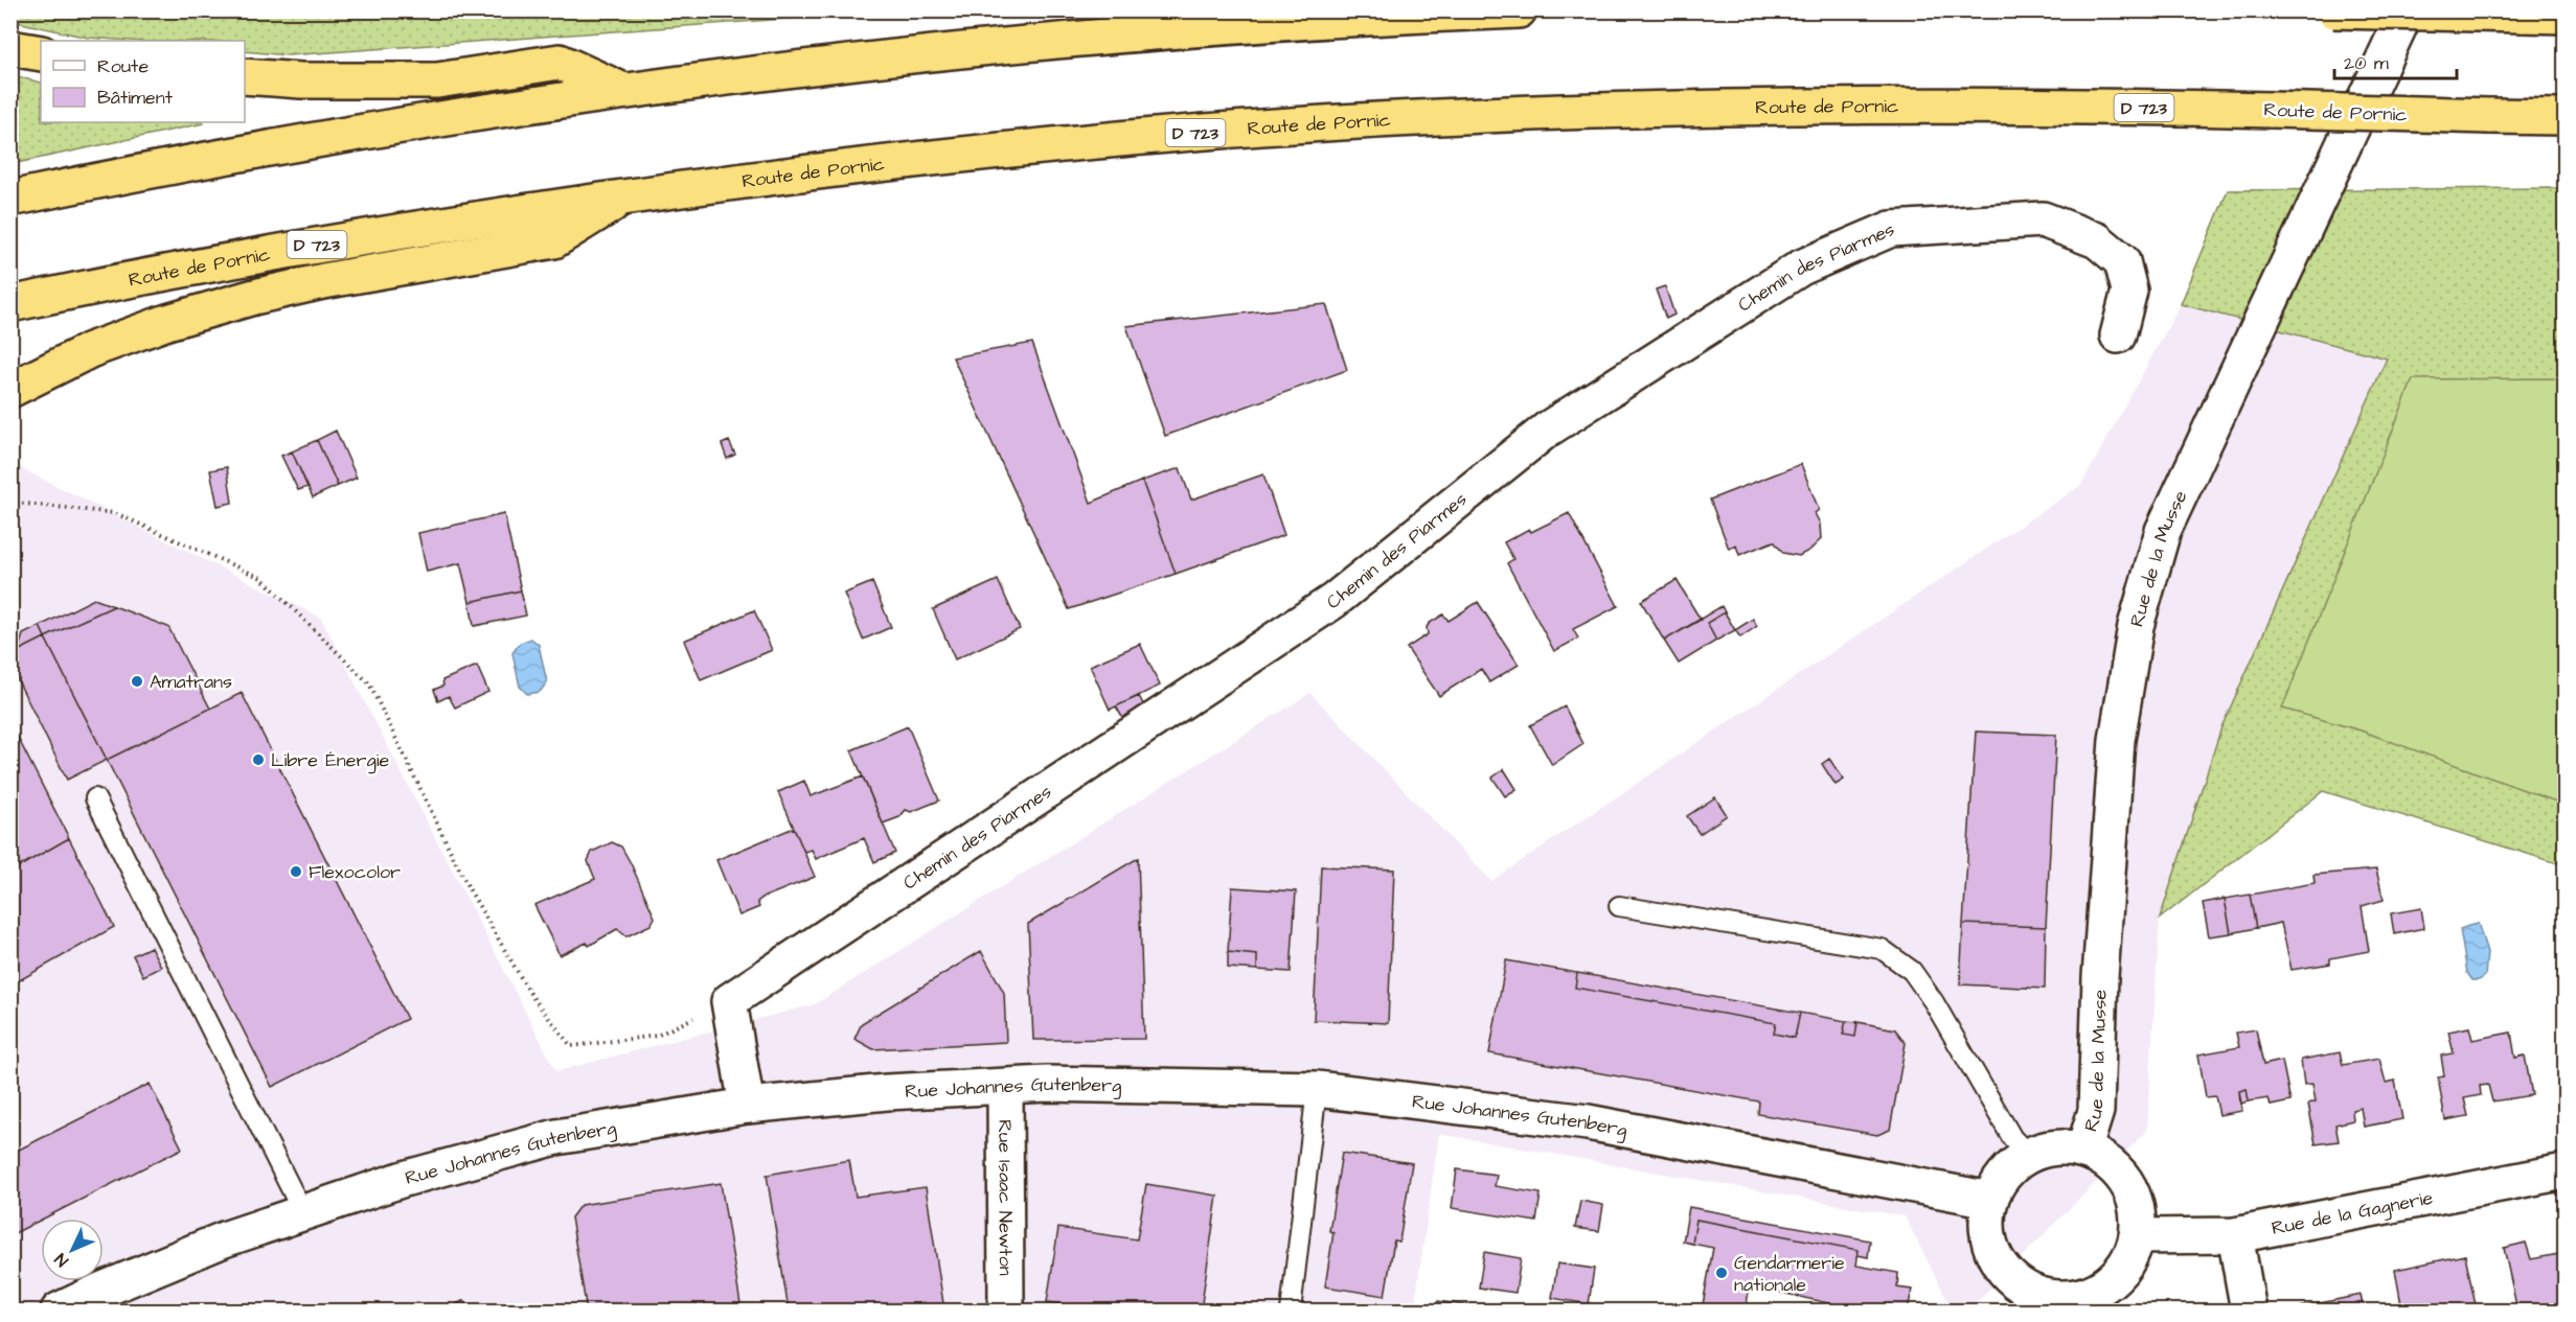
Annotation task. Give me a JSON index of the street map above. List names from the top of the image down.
{
  "streets": {
    "highway": ["Route de Pornic", "D 723"],
    "street": [
      "Chemin des Piarmes",
      "Rue de la Musse",
      "Rue Johannes Gutenberg",
      "Rue Isaac Newton",
      "Rue de la Gagnerie"
    ]
  },
  "crossings": [
    ["Rue de la Musse", "Rue Johannes Gutenberg"],
    ["Rue de la Musse", "Rue de la Gagnerie"],
    ["Rue Johannes Gutenberg", "Rue Isaac Newton"],
    ["Rue Johannes Gutenberg", "Rue de la Gagnerie"]
  ],
  "places": [
    "Amatrans",
    "Libre Énergie",
    "Flexocolor",
    "Gendarmerie nationale"
  ],
  "legend": ["Route", "Bâtiment"],
  "scale_bar": "20 m",
  "north": "bottom left"
}
